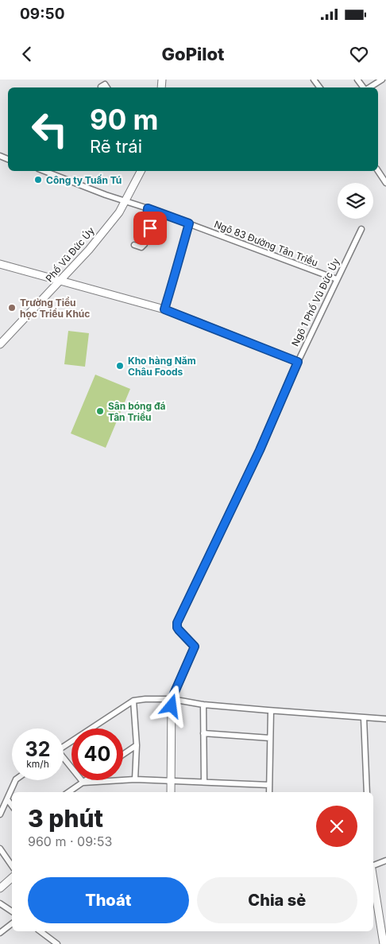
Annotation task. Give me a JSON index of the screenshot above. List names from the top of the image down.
{
  "streets": {
    "street": ["Ngõ 83 Đường Tân Triều", "Phố Vũ Đức Úy", "Ngõ 1 Phố Vũ Đức Úy"]
  },
  "crossings": [
    ["Ngõ 83 Đường Tân Triều", "Phố Vũ Đức Úy"],
    ["Ngõ 83 Đường Tân Triều", "Ngõ 1 Phố Vũ Đức Úy"]
  ],
  "places": [
    "Công ty Tuấn Tú",
    "Trường Tiểu học Triều Khúc",
    "Kho hàng Năm Châu Foods",
    "Sân bóng đá Tân Triều"
  ],
  "page": {
    "status": "09:50",
    "header": "GoPilot",
    "turn": ["90 m", "Rẽ trái"],
    "speed": "32 km/h",
    "limit": "40",
    "heading": ["3 phút", "960 m · 09:53"],
    "buttons": ["Thoát", "Chia sẻ"]
  }
}
